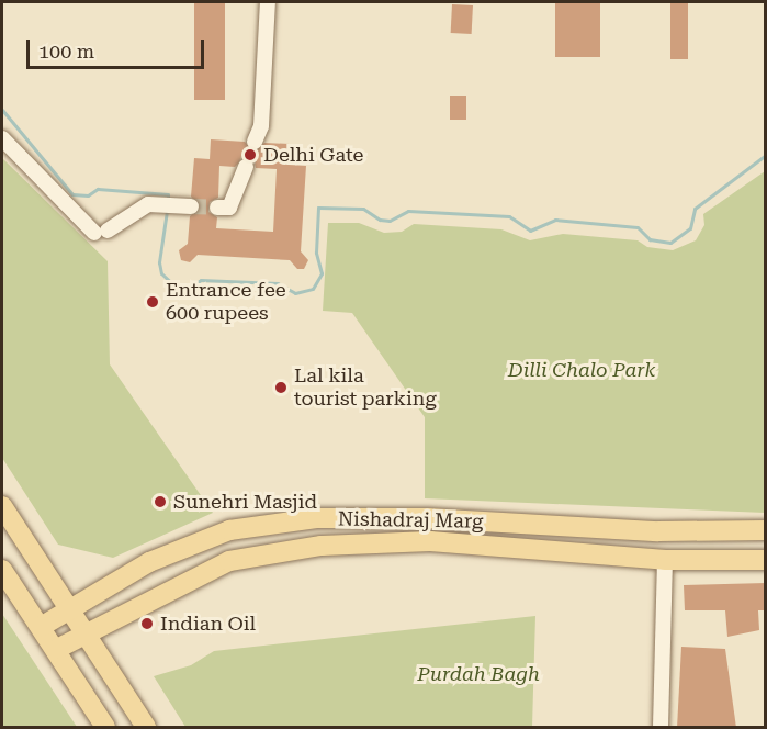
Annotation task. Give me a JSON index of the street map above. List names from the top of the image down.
{
  "streets": {
    "main road": ["Nishadraj Marg"]
  },
  "parks": ["Dilli Chalo Park", "Purdah Bagh"],
  "places": [
    "Delhi Gate",
    "Entrance fee 600 rupees",
    "Lal kila tourist parking",
    "Sunehri Masjid",
    "Indian Oil"
  ],
  "scale_bar": "100 m"
}
